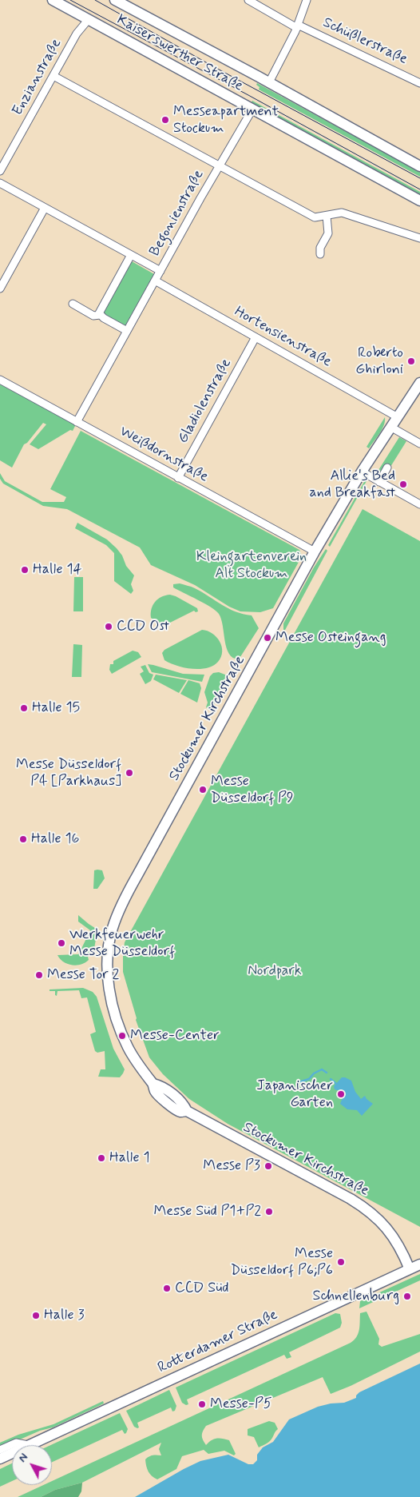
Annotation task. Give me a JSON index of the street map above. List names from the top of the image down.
{
  "streets": {
    "street": [
      "Schüßlerstraße",
      "Kaiserswerther Straße",
      "Enzianstraße",
      "Begonienstraße",
      "Hortensienstraße",
      "Gladiolenstraße",
      "Weißdornstraße",
      "Stockumer Kirchstraße",
      "Rotterdamer Straße"
    ]
  },
  "crossings": [
    ["Kaiserswerther Straße", "Enzianstraße"],
    ["Kaiserswerther Straße", "Begonienstraße"],
    ["Begonienstraße", "Hortensienstraße"],
    ["Begonienstraße", "Weißdornstraße"],
    ["Hortensienstraße", "Gladiolenstraße"],
    ["Hortensienstraße", "Stockumer Kirchstraße"],
    ["Gladiolenstraße", "Weißdornstraße"],
    ["Weißdornstraße", "Stockumer Kirchstraße"],
    ["Stockumer Kirchstraße", "Rotterdamer Straße"]
  ],
  "parks": ["Kleingartenverein Alt Stockum", "Nordpark"],
  "places": [
    "Messeapartment Stockum",
    "Roberto Ghirloni",
    "Allie's Bed and Breakfast",
    "Halle 14",
    "CCD Ost",
    "Messe Osteingang",
    "Halle 15",
    "Messe Düsseldorf P4 [Parkhaus]",
    "Messe Düsseldorf P9",
    "Halle 16",
    "Werkfeuerwehr Messe Düsseldorf",
    "Messe Tor 2",
    "Messe-Center",
    "Japanischer Garten",
    "Halle 1",
    "Messe P3",
    "Messe Süd P1+P2",
    "Messe Düsseldorf P6;P6",
    "CCD Süd",
    "Schnellenburg",
    "Halle 3",
    "Messe-P5"
  ],
  "north": "top left"
}
